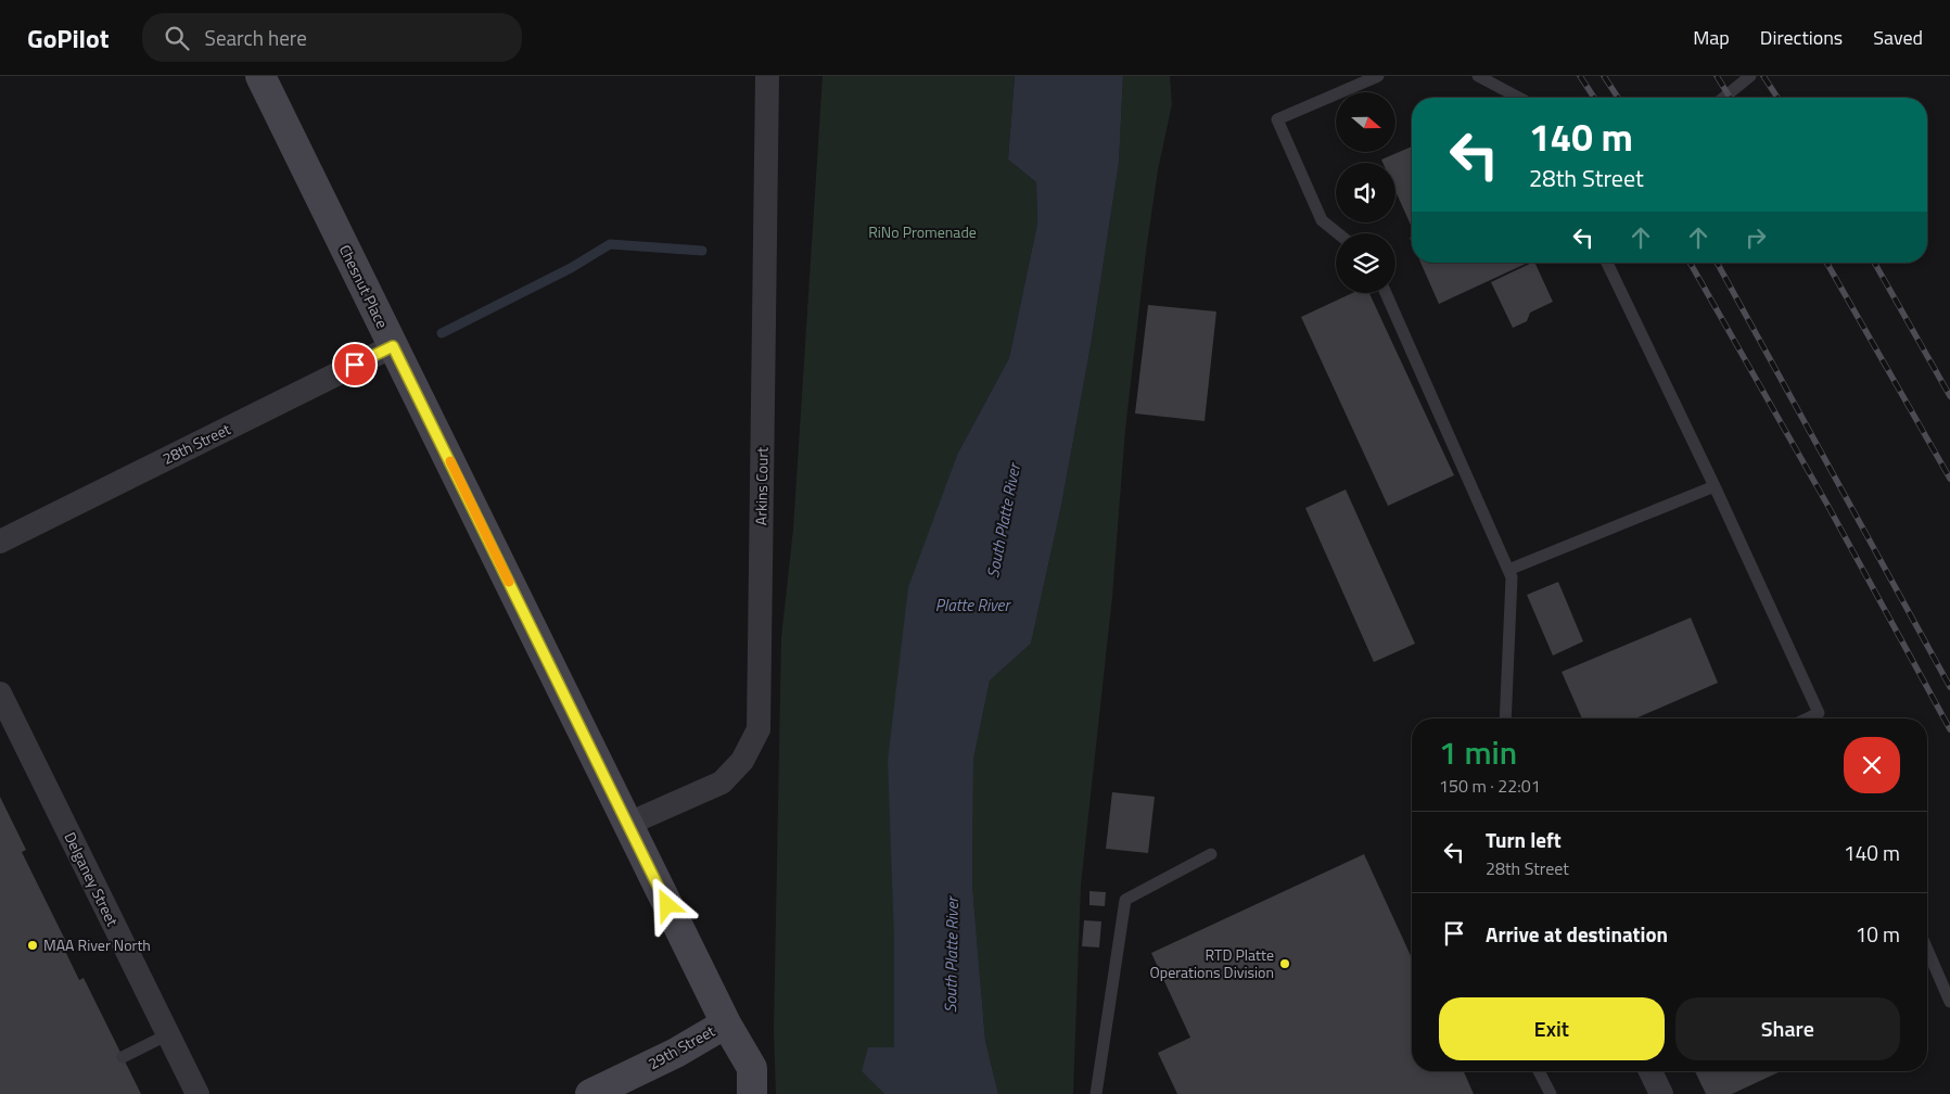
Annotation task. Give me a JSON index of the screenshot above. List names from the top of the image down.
{
  "streets": {
    "street": [
      "Chesnut Place",
      "28th Street",
      "Arkins Court",
      "Delganey Street",
      "29th Street"
    ]
  },
  "crossings": [
    ["Chesnut Place", "28th Street"],
    ["Chesnut Place", "Arkins Court"],
    ["Chesnut Place", "29th Street"]
  ],
  "water": ["South Platte River", "Platte River"],
  "parks": ["RiNo Promenade"],
  "places": ["MAA River North", "RTD Platte Operations Division"],
  "north": "right",
  "page": {
    "header": "GoPilot",
    "search": "Search here",
    "nav": ["Map", "Directions", "Saved"],
    "turn": ["140 m", "28th Street"],
    "heading": ["1 min", "150 m · 22:01"],
    "list": [
      {
        "name": "Turn left",
        "note": "28th Street",
        "value": "140 m"
      },
      {
        "name": "Arrive at destination",
        "value": "10 m"
      }
    ],
    "buttons": ["Exit", "Share"]
  }
}
